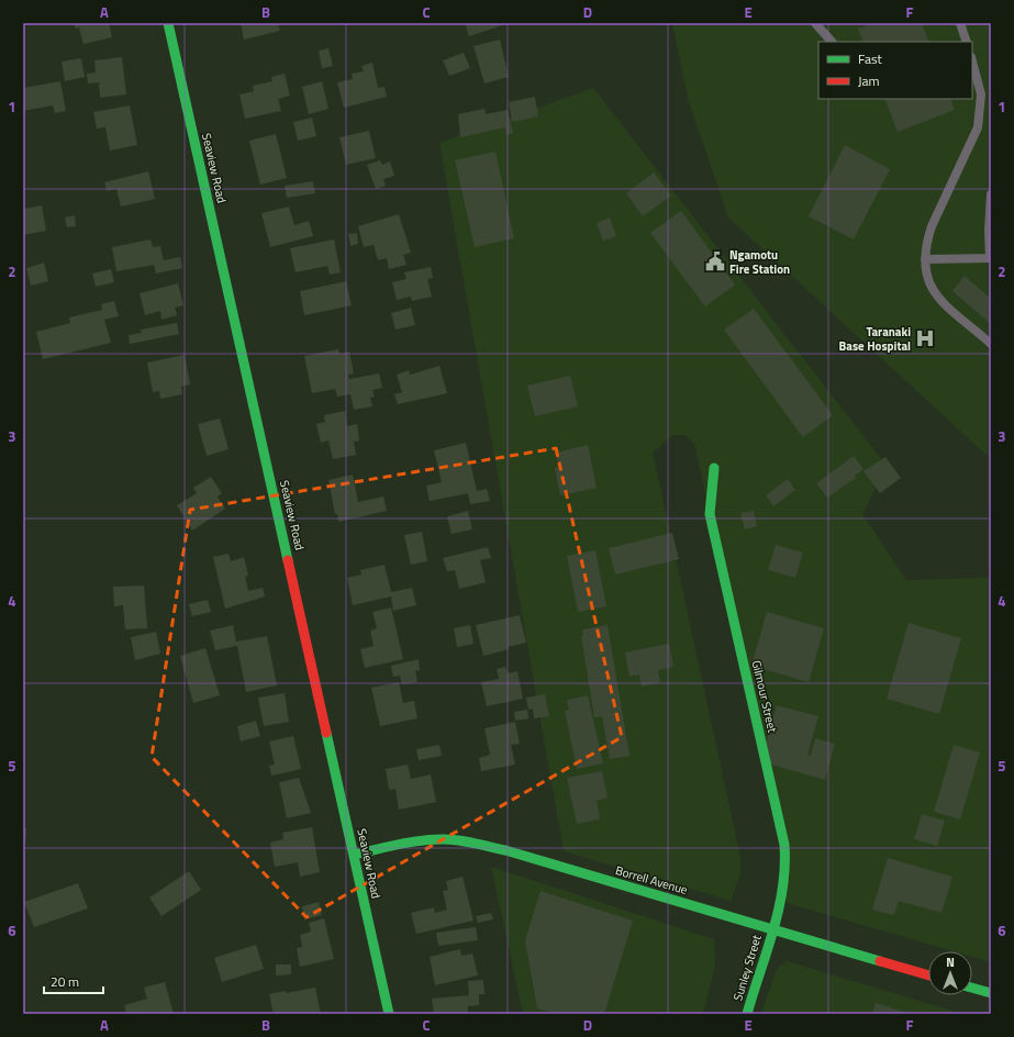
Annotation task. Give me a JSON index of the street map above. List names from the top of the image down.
{
  "streets": {
    "street": [
      "Seaview Road",
      "Gilmour Street",
      "Borrell Avenue",
      "Sunley Street"
    ]
  },
  "crossings": [
    ["Seaview Road", "Borrell Avenue"],
    ["Gilmour Street", "Borrell Avenue"],
    ["Gilmour Street", "Sunley Street"],
    ["Borrell Avenue", "Sunley Street"]
  ],
  "places": {
    "public building": ["Ngamotu Fire Station"],
    "hospital": ["Taranaki Base Hospital"]
  },
  "legend": ["Fast", "Jam"],
  "scale_bar": "20 m",
  "north": "top",
  "grid": {
    "columns": [
      "A",
      "B",
      "C",
      "D",
      "E",
      "F"
    ],
    "rows": [
      "1",
      "2",
      "3",
      "4",
      "5",
      "6"
    ]
  }
}
